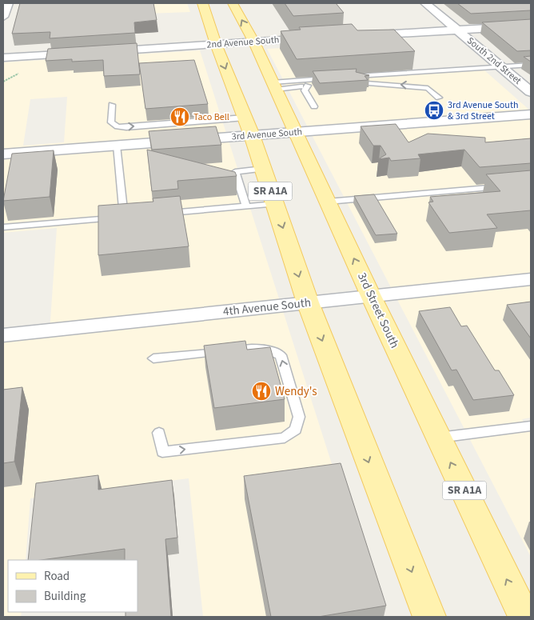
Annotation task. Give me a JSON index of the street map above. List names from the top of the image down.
{
  "streets": {
    "main road": ["SR A1A", "3rd Street South"],
    "street": [
      "2nd Avenue South",
      "South 2nd Street",
      "3rd Avenue South",
      "4th Avenue South"
    ]
  },
  "crossings": [
    ["2nd Avenue South", "SR A1A"],
    ["2nd Avenue South", "3rd Street South"],
    ["3rd Avenue South", "SR A1A"],
    ["3rd Avenue South", "3rd Street South"],
    ["SR A1A", "4th Avenue South"],
    ["4th Avenue South", "3rd Street South"]
  ],
  "places": {
    "bus stop": ["3rd Avenue South & 3rd Street"],
    "restaurant": ["Taco Bell", "Wendy's"]
  },
  "legend": ["Road", "Building"]
}
